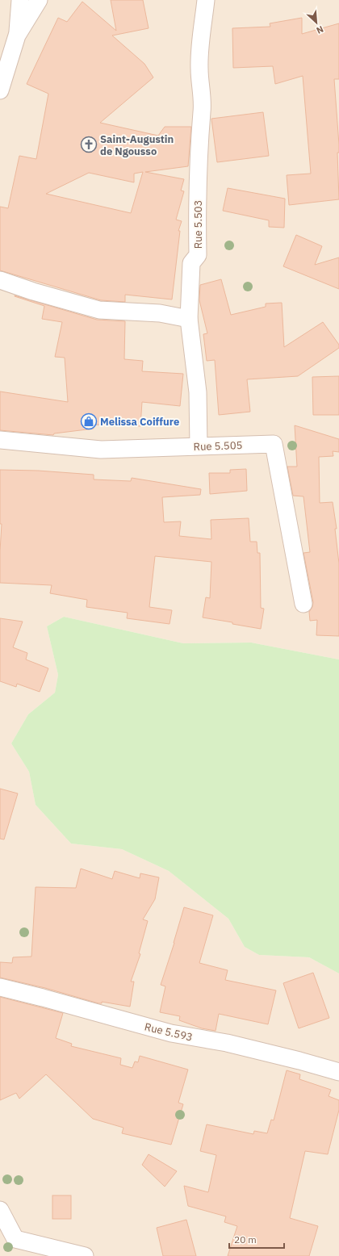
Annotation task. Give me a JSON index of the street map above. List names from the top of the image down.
{
  "streets": {
    "street": ["Rue 5.503", "Rue 5.505", "Rue 5.593"]
  },
  "crossings": [
    ["Rue 5.503", "Rue 5.505"]
  ],
  "places": {
    "church": ["Saint-Augustin de Ngousso"],
    "shop": ["Melissa Coiffure"]
  },
  "scale_bar": "20 m",
  "north": "bottom right"
}
